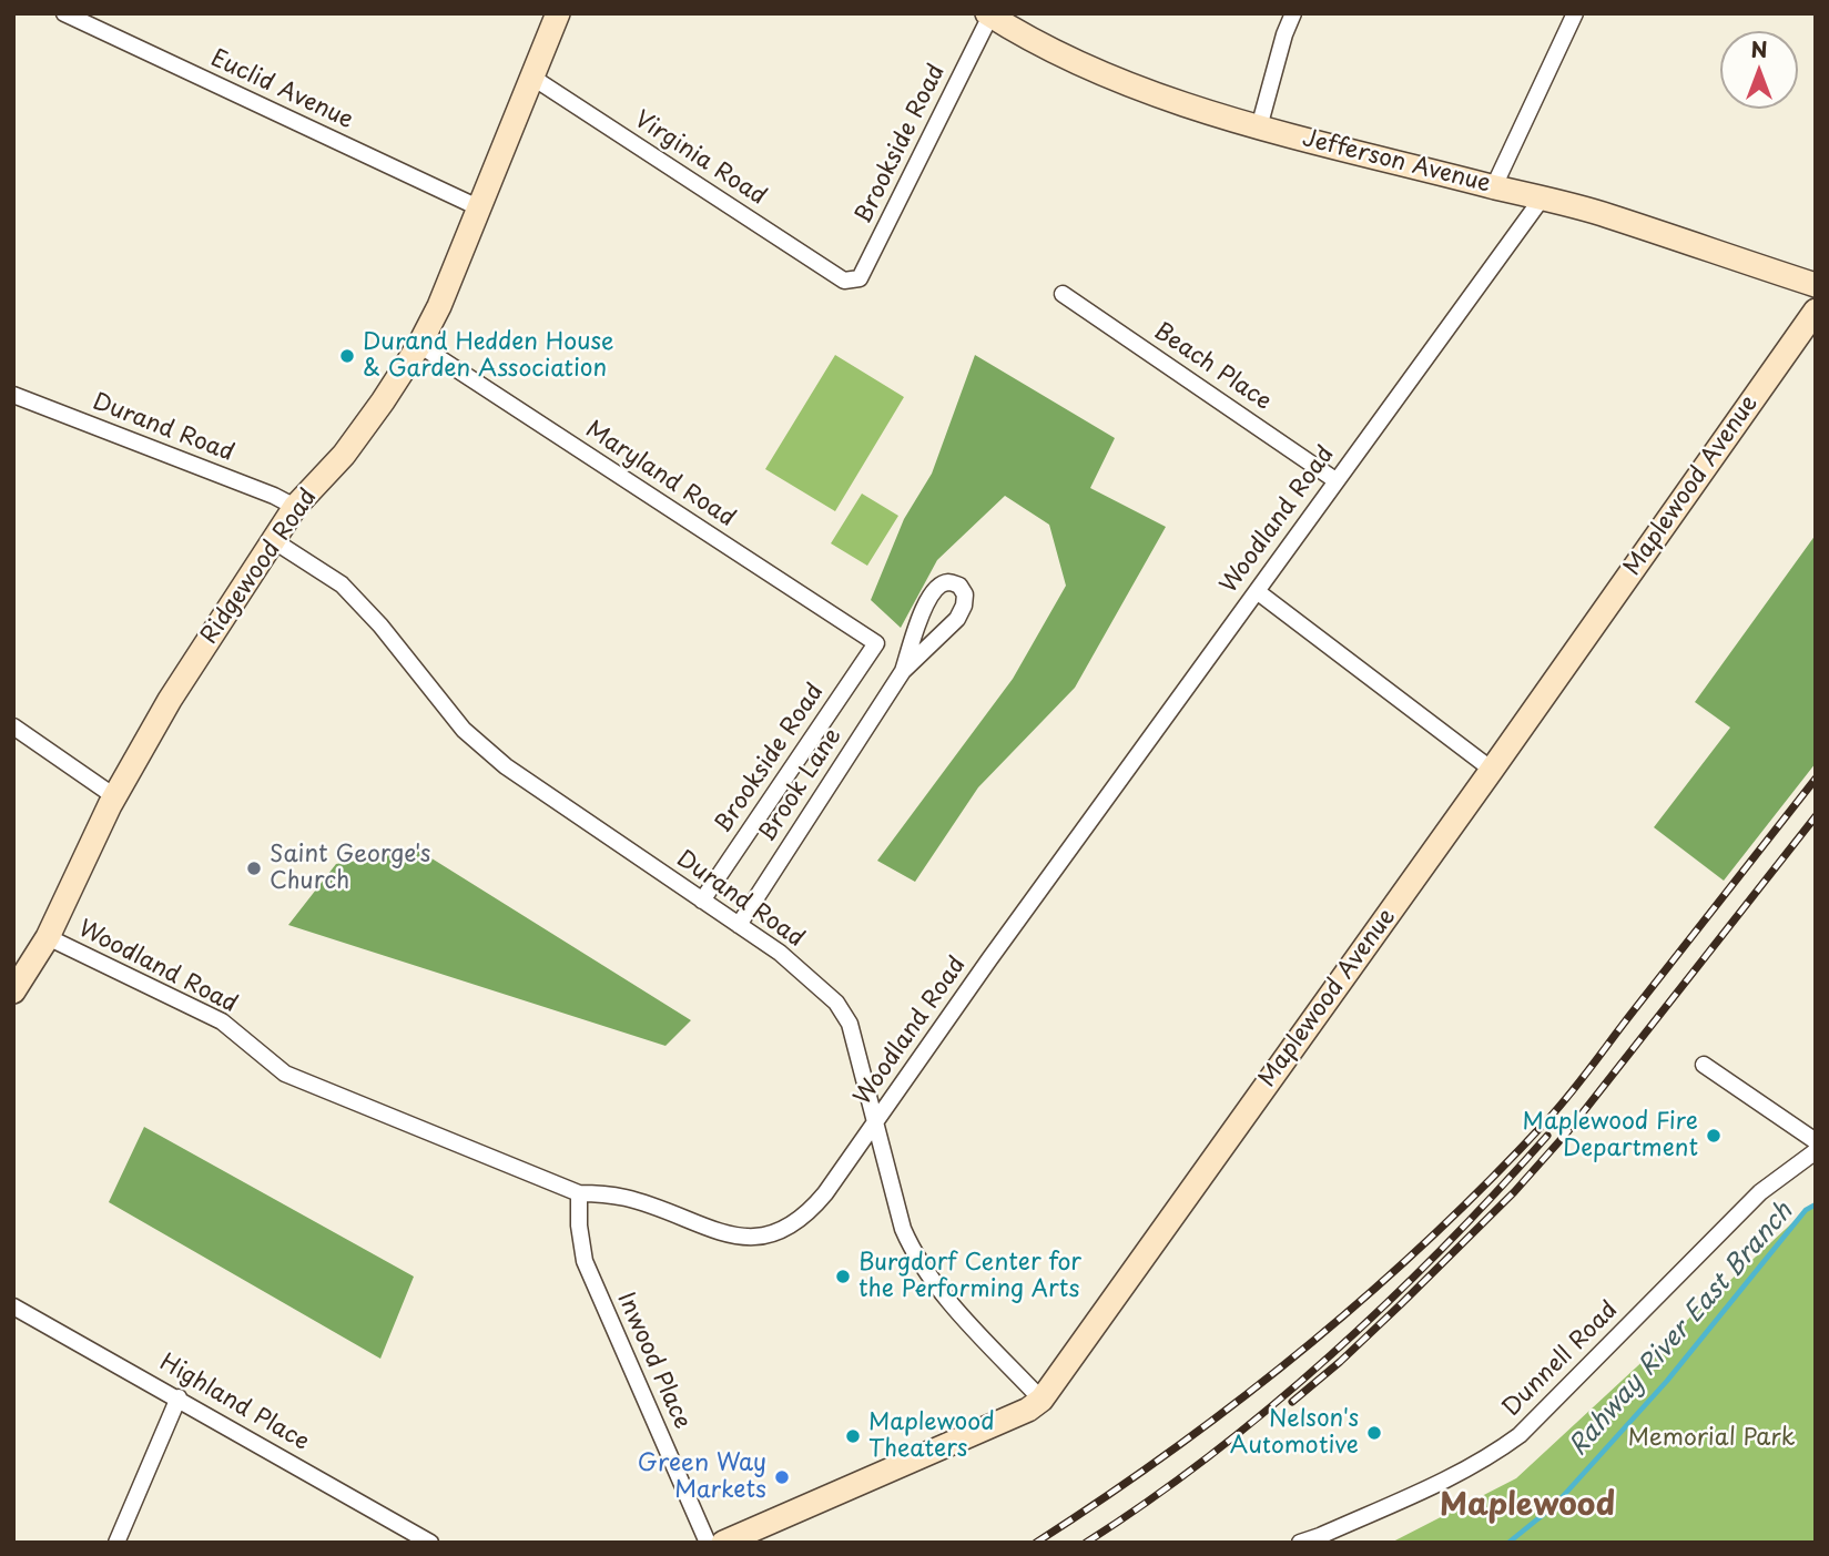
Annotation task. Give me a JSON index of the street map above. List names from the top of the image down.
{
  "streets": {
    "street": [
      "Euclid Avenue",
      "Brookside Road",
      "Virginia Road",
      "Jefferson Avenue",
      "Beach Place",
      "Durand Road",
      "Maryland Road",
      "Maplewood Avenue",
      "Woodland Road",
      "Ridgewood Road",
      "Brook Lane",
      "Dunnell Road",
      "Inwood Place",
      "Highland Place"
    ]
  },
  "crossings": [
    ["Euclid Avenue", "Ridgewood Road"],
    ["Brookside Road", "Virginia Road"],
    ["Brookside Road", "Jefferson Avenue"],
    ["Brookside Road", "Durand Road"],
    ["Brookside Road", "Maryland Road"],
    ["Virginia Road", "Ridgewood Road"],
    ["Jefferson Avenue", "Woodland Road"],
    ["Beach Place", "Woodland Road"],
    ["Durand Road", "Maplewood Avenue"],
    ["Durand Road", "Woodland Road"],
    ["Durand Road", "Ridgewood Road"],
    ["Durand Road", "Brook Lane"],
    ["Maryland Road", "Ridgewood Road"],
    ["Woodland Road", "Ridgewood Road"],
    ["Woodland Road", "Inwood Place"]
  ],
  "districts": ["Maplewood"],
  "water": ["Rahway River East Branch"],
  "parks": ["Memorial Park"],
  "places": [
    "Durand Hedden House & Garden Association",
    "Saint George's Church",
    "Maplewood Fire Department",
    "Burgdorf Center for the Performing Arts",
    "Nelson's Automotive",
    "Maplewood Theaters",
    "Green Way Markets"
  ],
  "north": "top"
}
